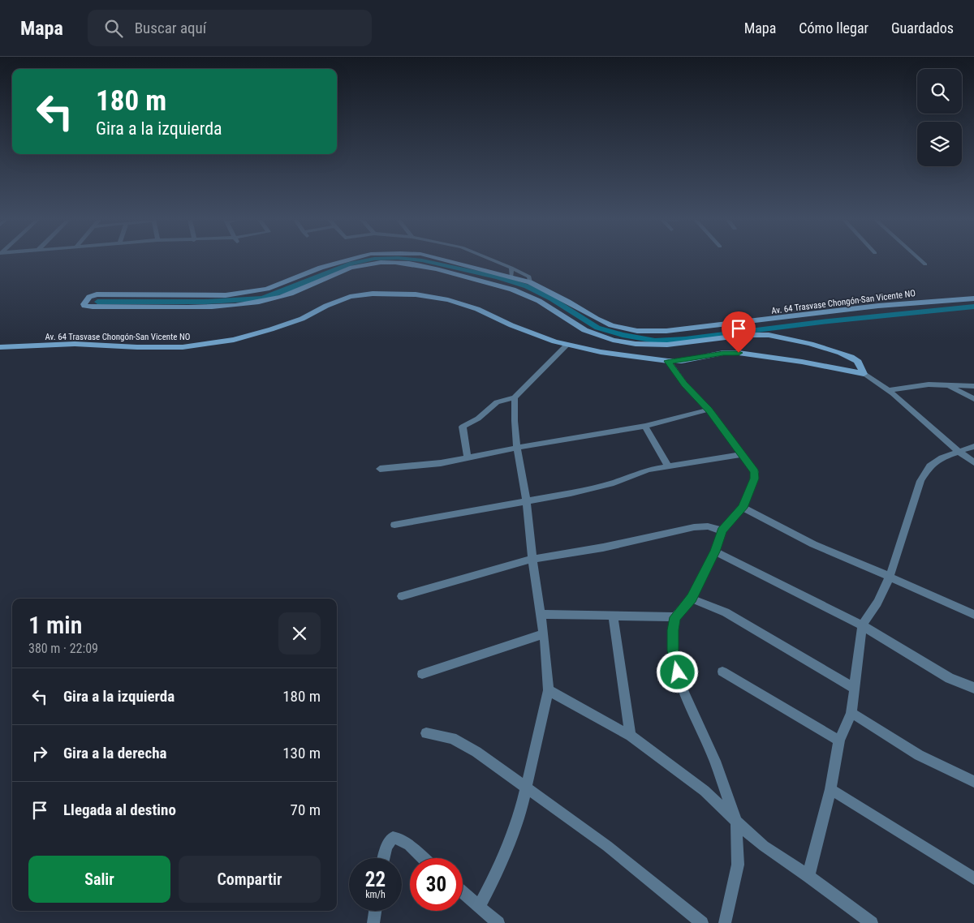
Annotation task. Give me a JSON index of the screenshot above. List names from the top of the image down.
{
  "streets": {
    "street": ["Av. 64 Trasvase Chongón-San Vicente NO"]
  },
  "page": {
    "header": "Mapa",
    "search": "Buscar aquí",
    "nav": ["Mapa", "Cómo llegar", "Guardados"],
    "turn": ["180 m", "Gira a la izquierda"],
    "heading": ["1 min", "380 m · 22:09"],
    "list": [
      {
        "name": "Gira a la izquierda",
        "value": "180 m"
      },
      {
        "name": "Gira a la derecha",
        "value": "130 m"
      },
      {
        "name": "Llegada al destino",
        "value": "70 m"
      }
    ],
    "buttons": ["Salir", "Compartir"],
    "speed": "22 km/h",
    "limit": "30"
  }
}
